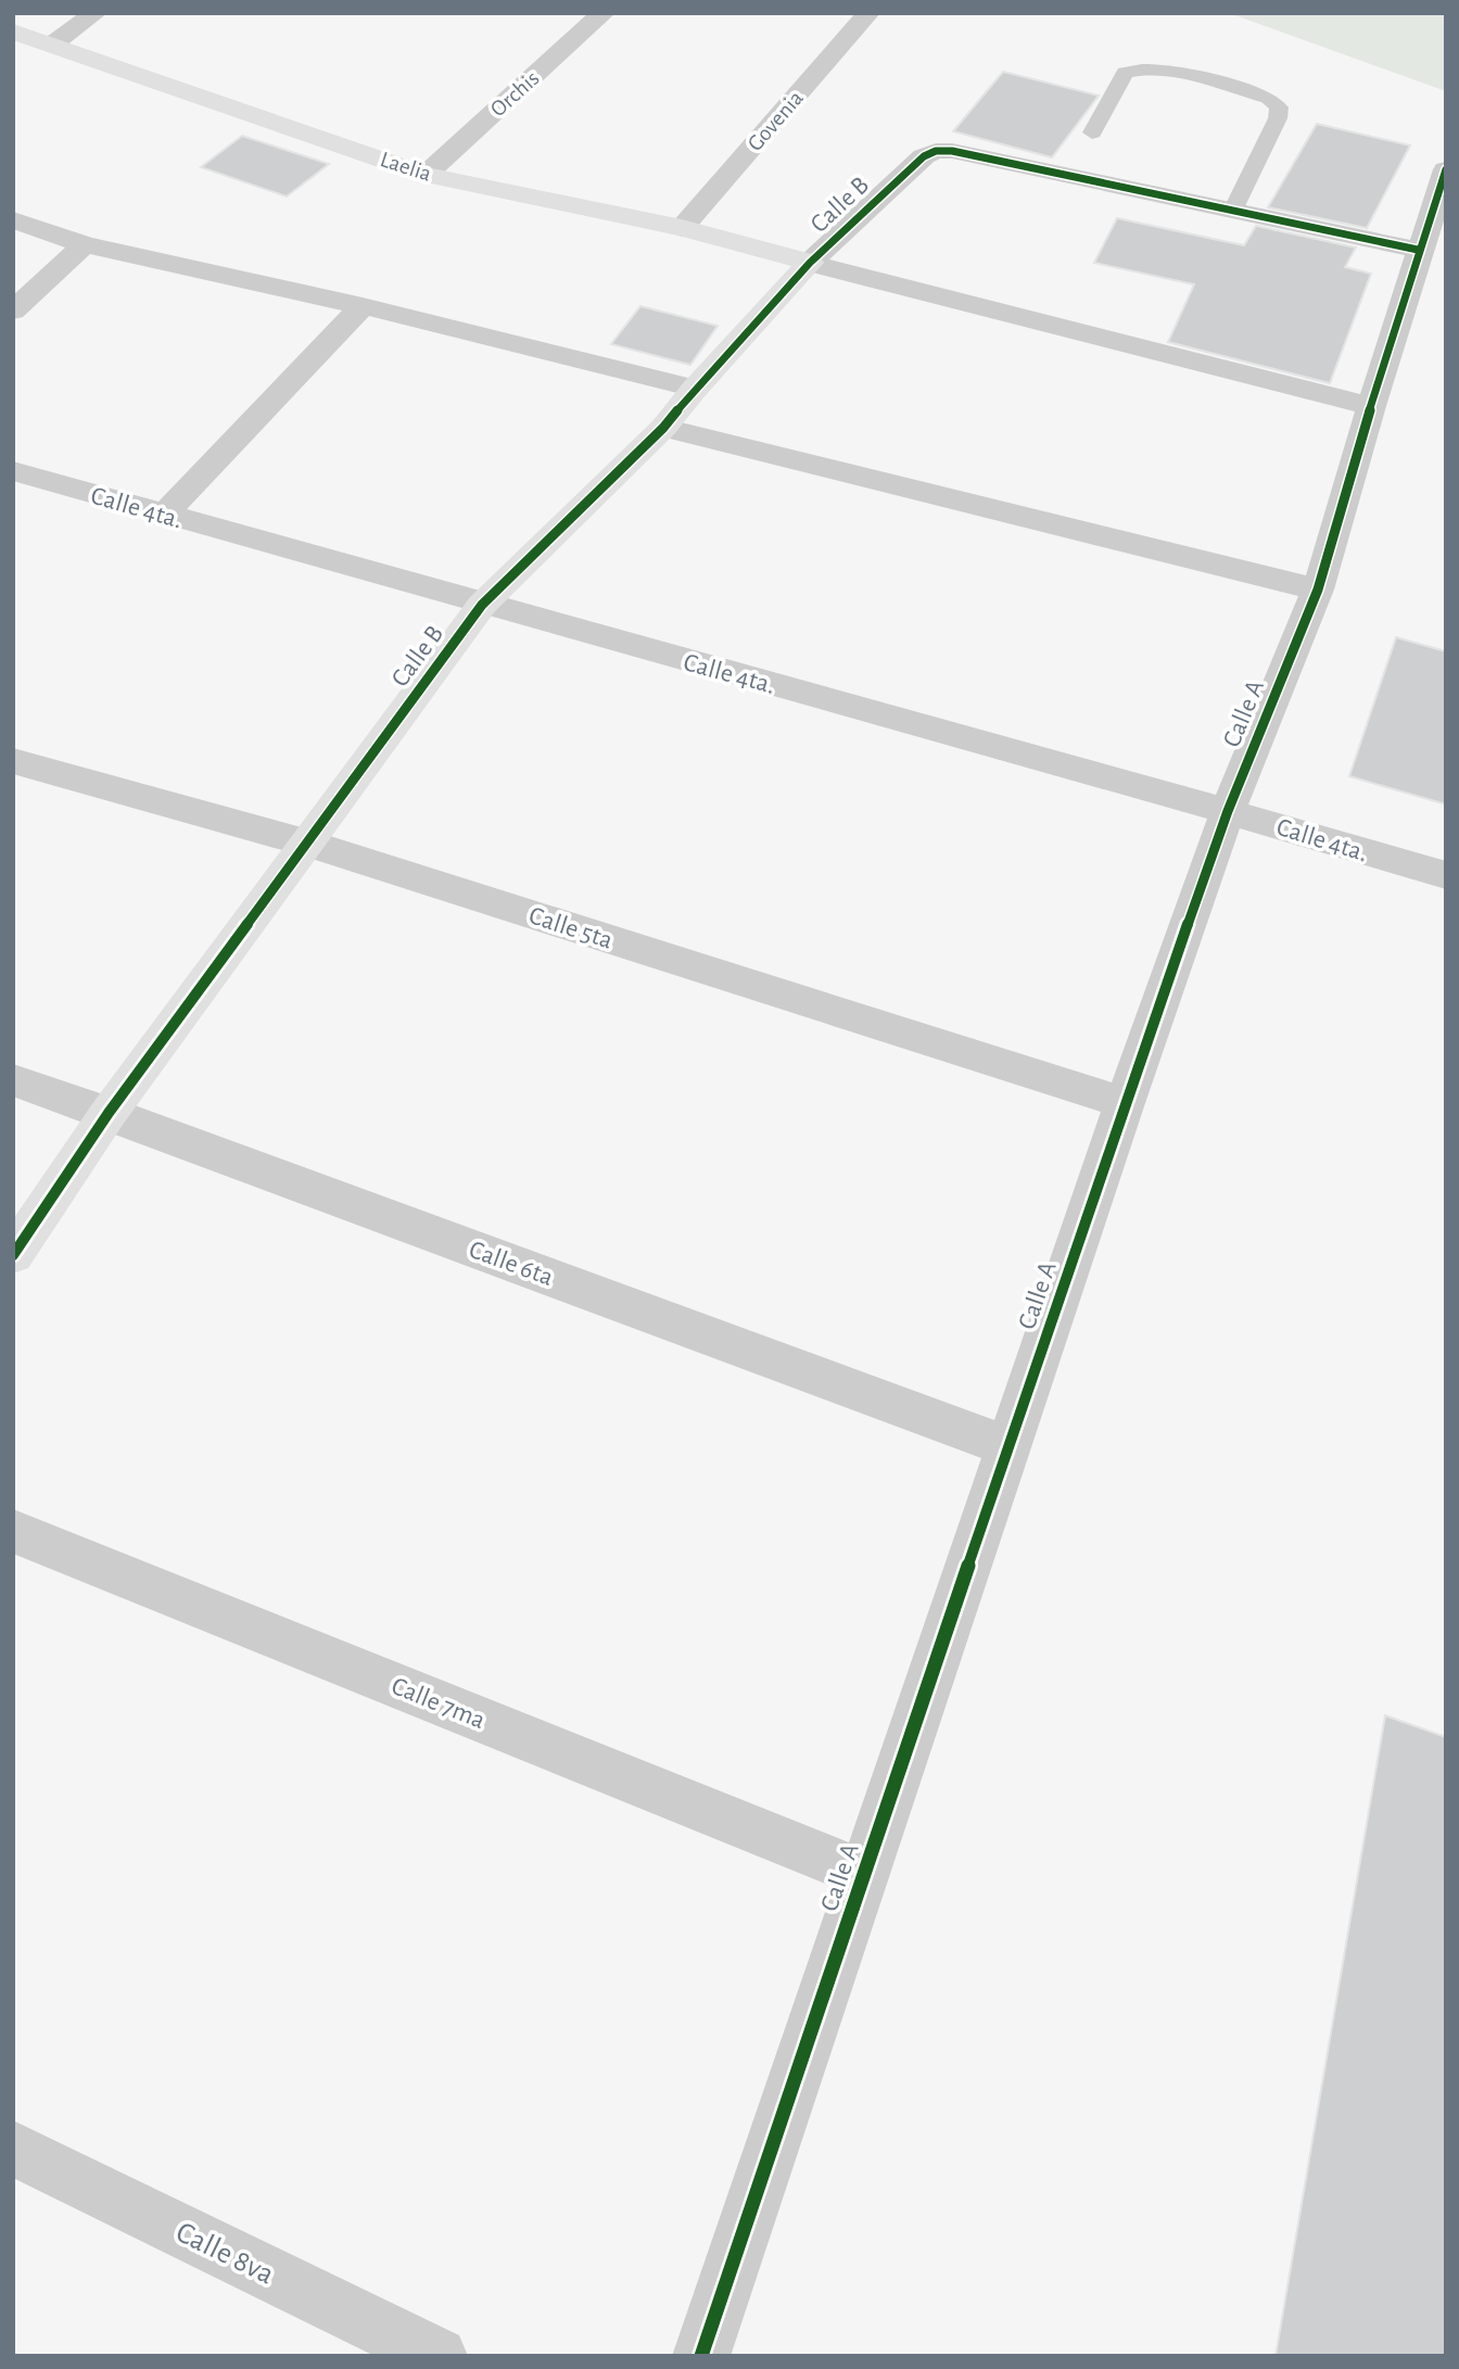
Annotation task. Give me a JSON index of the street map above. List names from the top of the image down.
{
  "streets": {
    "street": [
      "Orchis",
      "Govenia",
      "Laelia",
      "Calle B",
      "Calle 4ta.",
      "Calle A",
      "Calle 5ta",
      "Calle 6ta",
      "Calle 7ma",
      "Calle 8va"
    ]
  },
  "crossings": [
    ["Orchis", "Laelia"],
    ["Govenia", "Laelia"],
    ["Laelia", "Calle B"],
    ["Calle B", "Calle 4ta."],
    ["Calle B", "Calle 5ta"],
    ["Calle B", "Calle 6ta"],
    ["Calle 4ta.", "Calle A"],
    ["Calle A", "Calle 5ta"],
    ["Calle A", "Calle 6ta"],
    ["Calle A", "Calle 7ma"]
  ]
}
